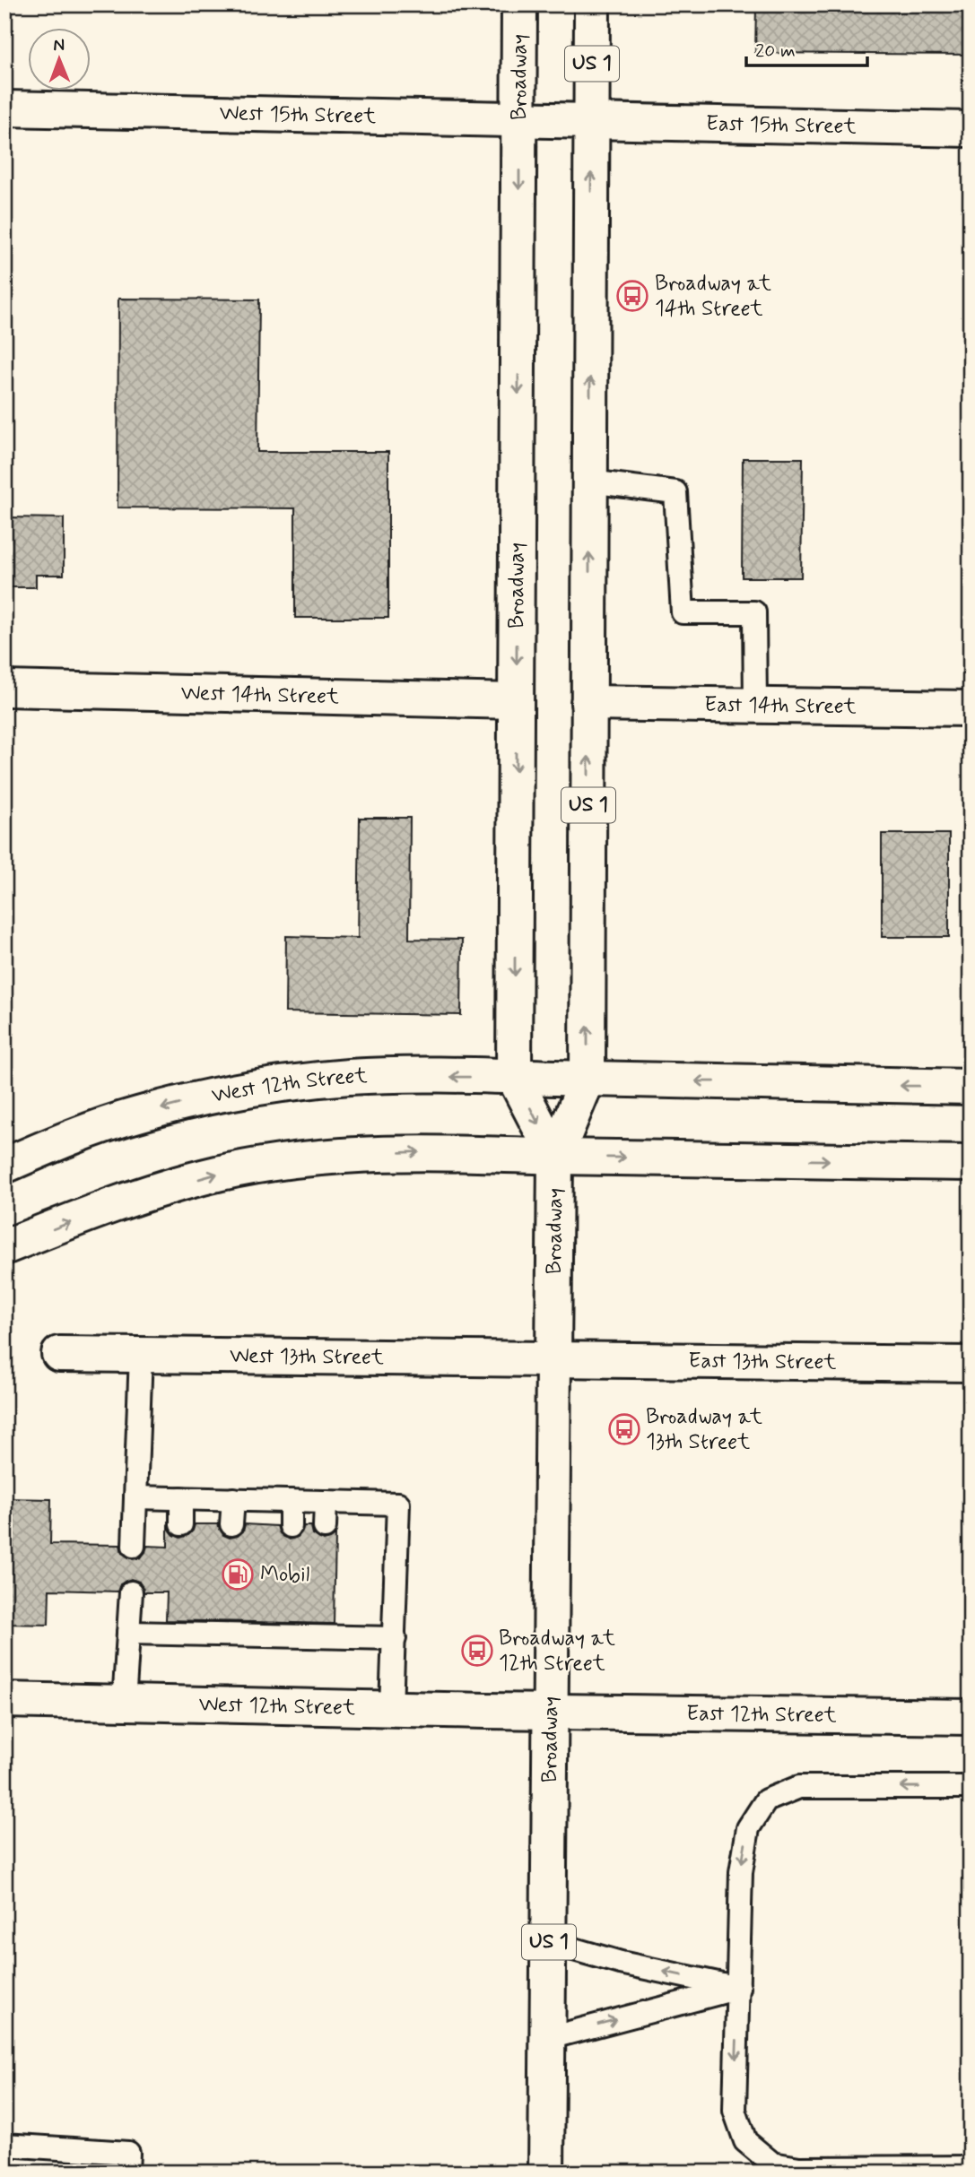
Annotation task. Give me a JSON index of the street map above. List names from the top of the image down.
{
  "streets": {
    "street": [
      "US 1",
      "Broadway",
      "West 15th Street",
      "East 15th Street",
      "West 14th Street",
      "East 14th Street",
      "West 12th Street",
      "West 13th Street",
      "East 13th Street",
      "East 12th Street"
    ]
  },
  "crossings": [
    ["Broadway", "West 15th Street"],
    ["Broadway", "East 15th Street"],
    ["Broadway", "West 14th Street"],
    ["Broadway", "East 14th Street"],
    ["Broadway", "West 12th Street"],
    ["Broadway", "West 13th Street"],
    ["Broadway", "East 13th Street"],
    ["Broadway", "East 12th Street"],
    ["West 15th Street", "East 15th Street"],
    ["West 12th Street", "East 12th Street"],
    ["West 13th Street", "East 13th Street"]
  ],
  "places": {
    "bus stop": ["Broadway at 14th Street", "Broadway at 13th Street", "Broadway at 12th Street"],
    "fuel station": ["Mobil"]
  },
  "scale_bar": "20 m",
  "north": "top"
}
